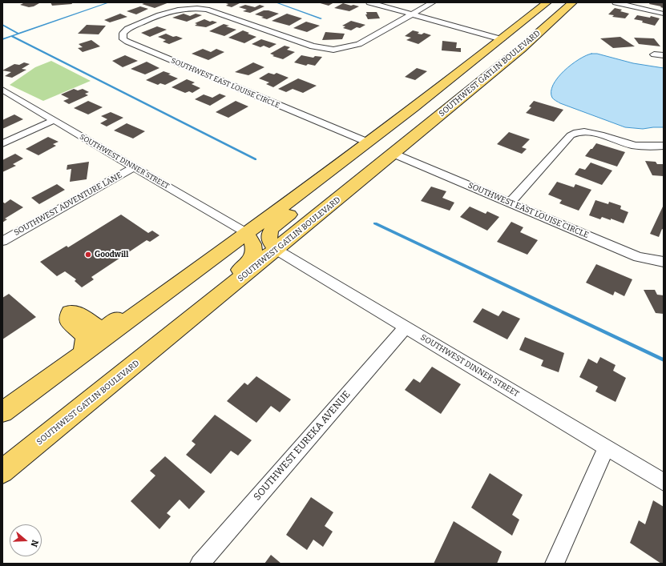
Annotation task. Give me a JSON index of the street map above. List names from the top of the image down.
{
  "streets": {
    "main road": ["SOUTHWEST GATLIN BOULEVARD"],
    "street": [
      "SOUTHWEST EAST LOUISE CIRCLE",
      "SOUTHWEST DINNER STREET",
      "SOUTHWEST ADVENTURE LANE",
      "SOUTHWEST EUREKA AVENUE"
    ]
  },
  "crossings": [
    ["SOUTHWEST GATLIN BOULEVARD", "SOUTHWEST EAST LOUISE CIRCLE"],
    ["SOUTHWEST GATLIN BOULEVARD", "SOUTHWEST DINNER STREET"],
    ["SOUTHWEST DINNER STREET", "SOUTHWEST ADVENTURE LANE"],
    ["SOUTHWEST DINNER STREET", "SOUTHWEST EUREKA AVENUE"]
  ],
  "places": ["Goodwill"],
  "north": "right"
}
